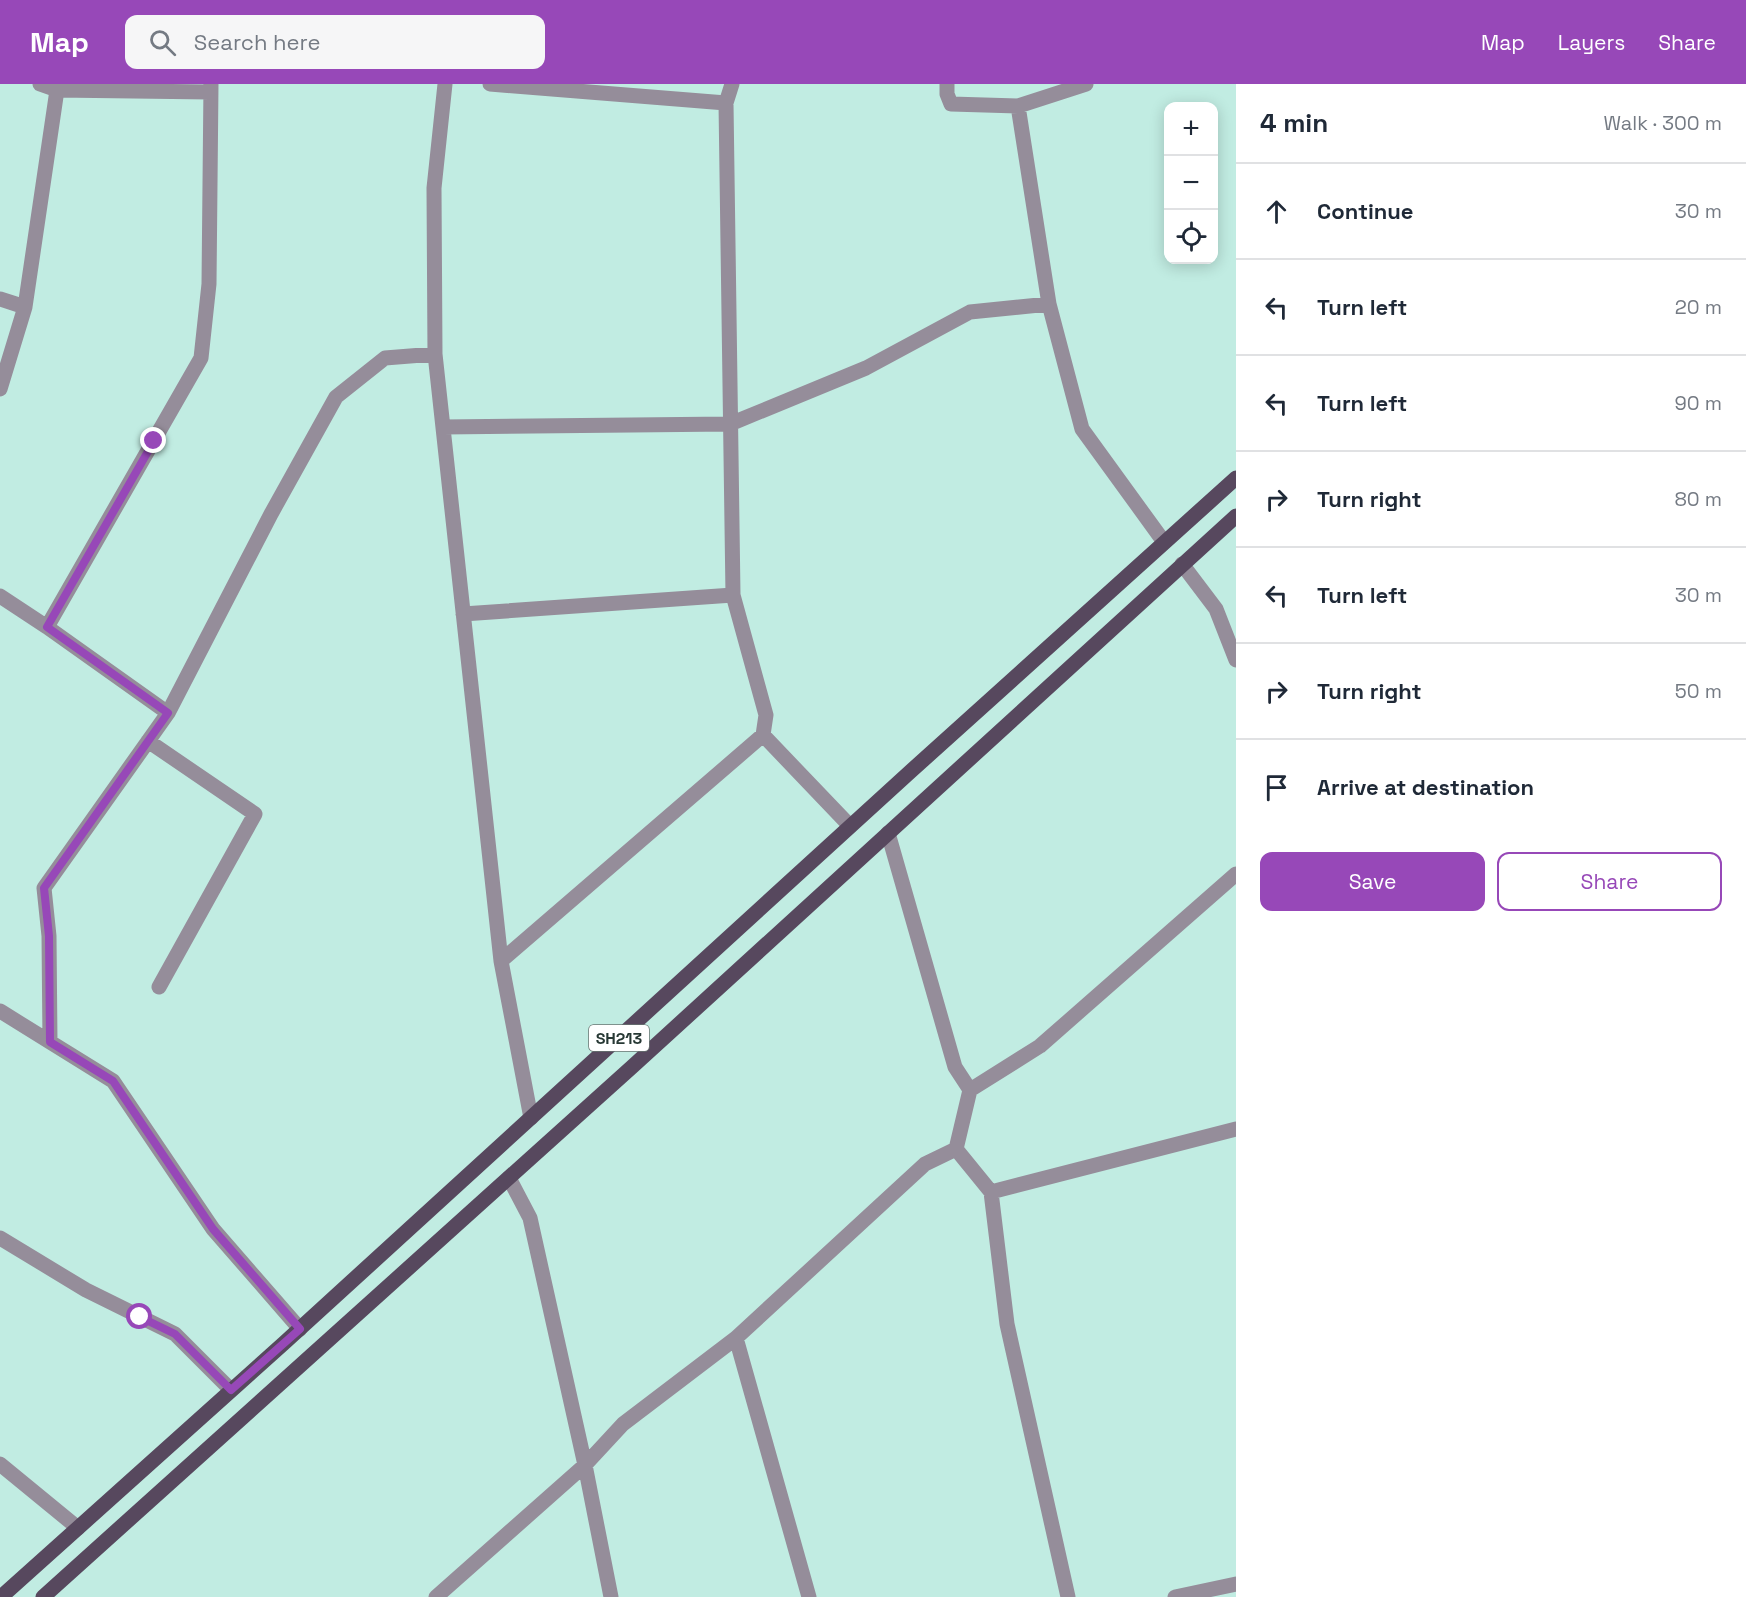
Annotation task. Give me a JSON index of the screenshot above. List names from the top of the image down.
{
  "streets": {
    "main road": ["SH213"]
  },
  "page": {
    "header": "Map",
    "search": "Search here",
    "nav": ["Map", "Layers", "Share"],
    "heading": ["4 min", "Walk · 300 m"],
    "map_buttons": ["+", "−"],
    "list": [
      ["Continue", "30 m"],
      ["Turn left", "20 m"],
      ["Turn left", "90 m"],
      ["Turn right", "80 m"],
      ["Turn left", "30 m"],
      ["Turn right", "50 m"],
      "Arrive at destination"
    ],
    "buttons": ["Save", "Share"]
  }
}
